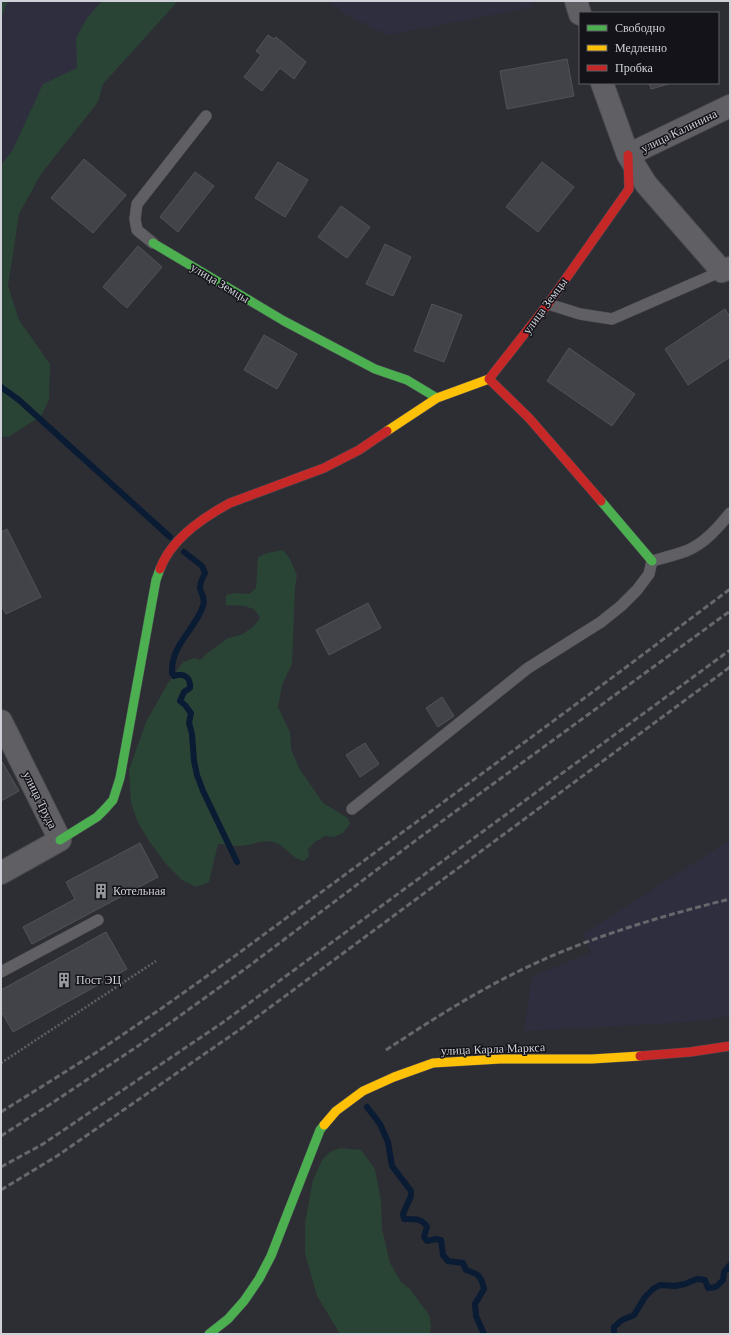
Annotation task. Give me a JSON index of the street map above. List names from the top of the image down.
{
  "streets": {
    "street": [
      "улица Калинина",
      "улица Земцы",
      "улица Труда",
      "улица Карла Маркса"
    ]
  },
  "crossings": [
    ["улица Калинина", "улица Земцы"]
  ],
  "places": {
    "building": ["Котельная", "Пост ЭЦ"]
  },
  "legend": ["Свободно", "Медленно", "Пробка"]
}
